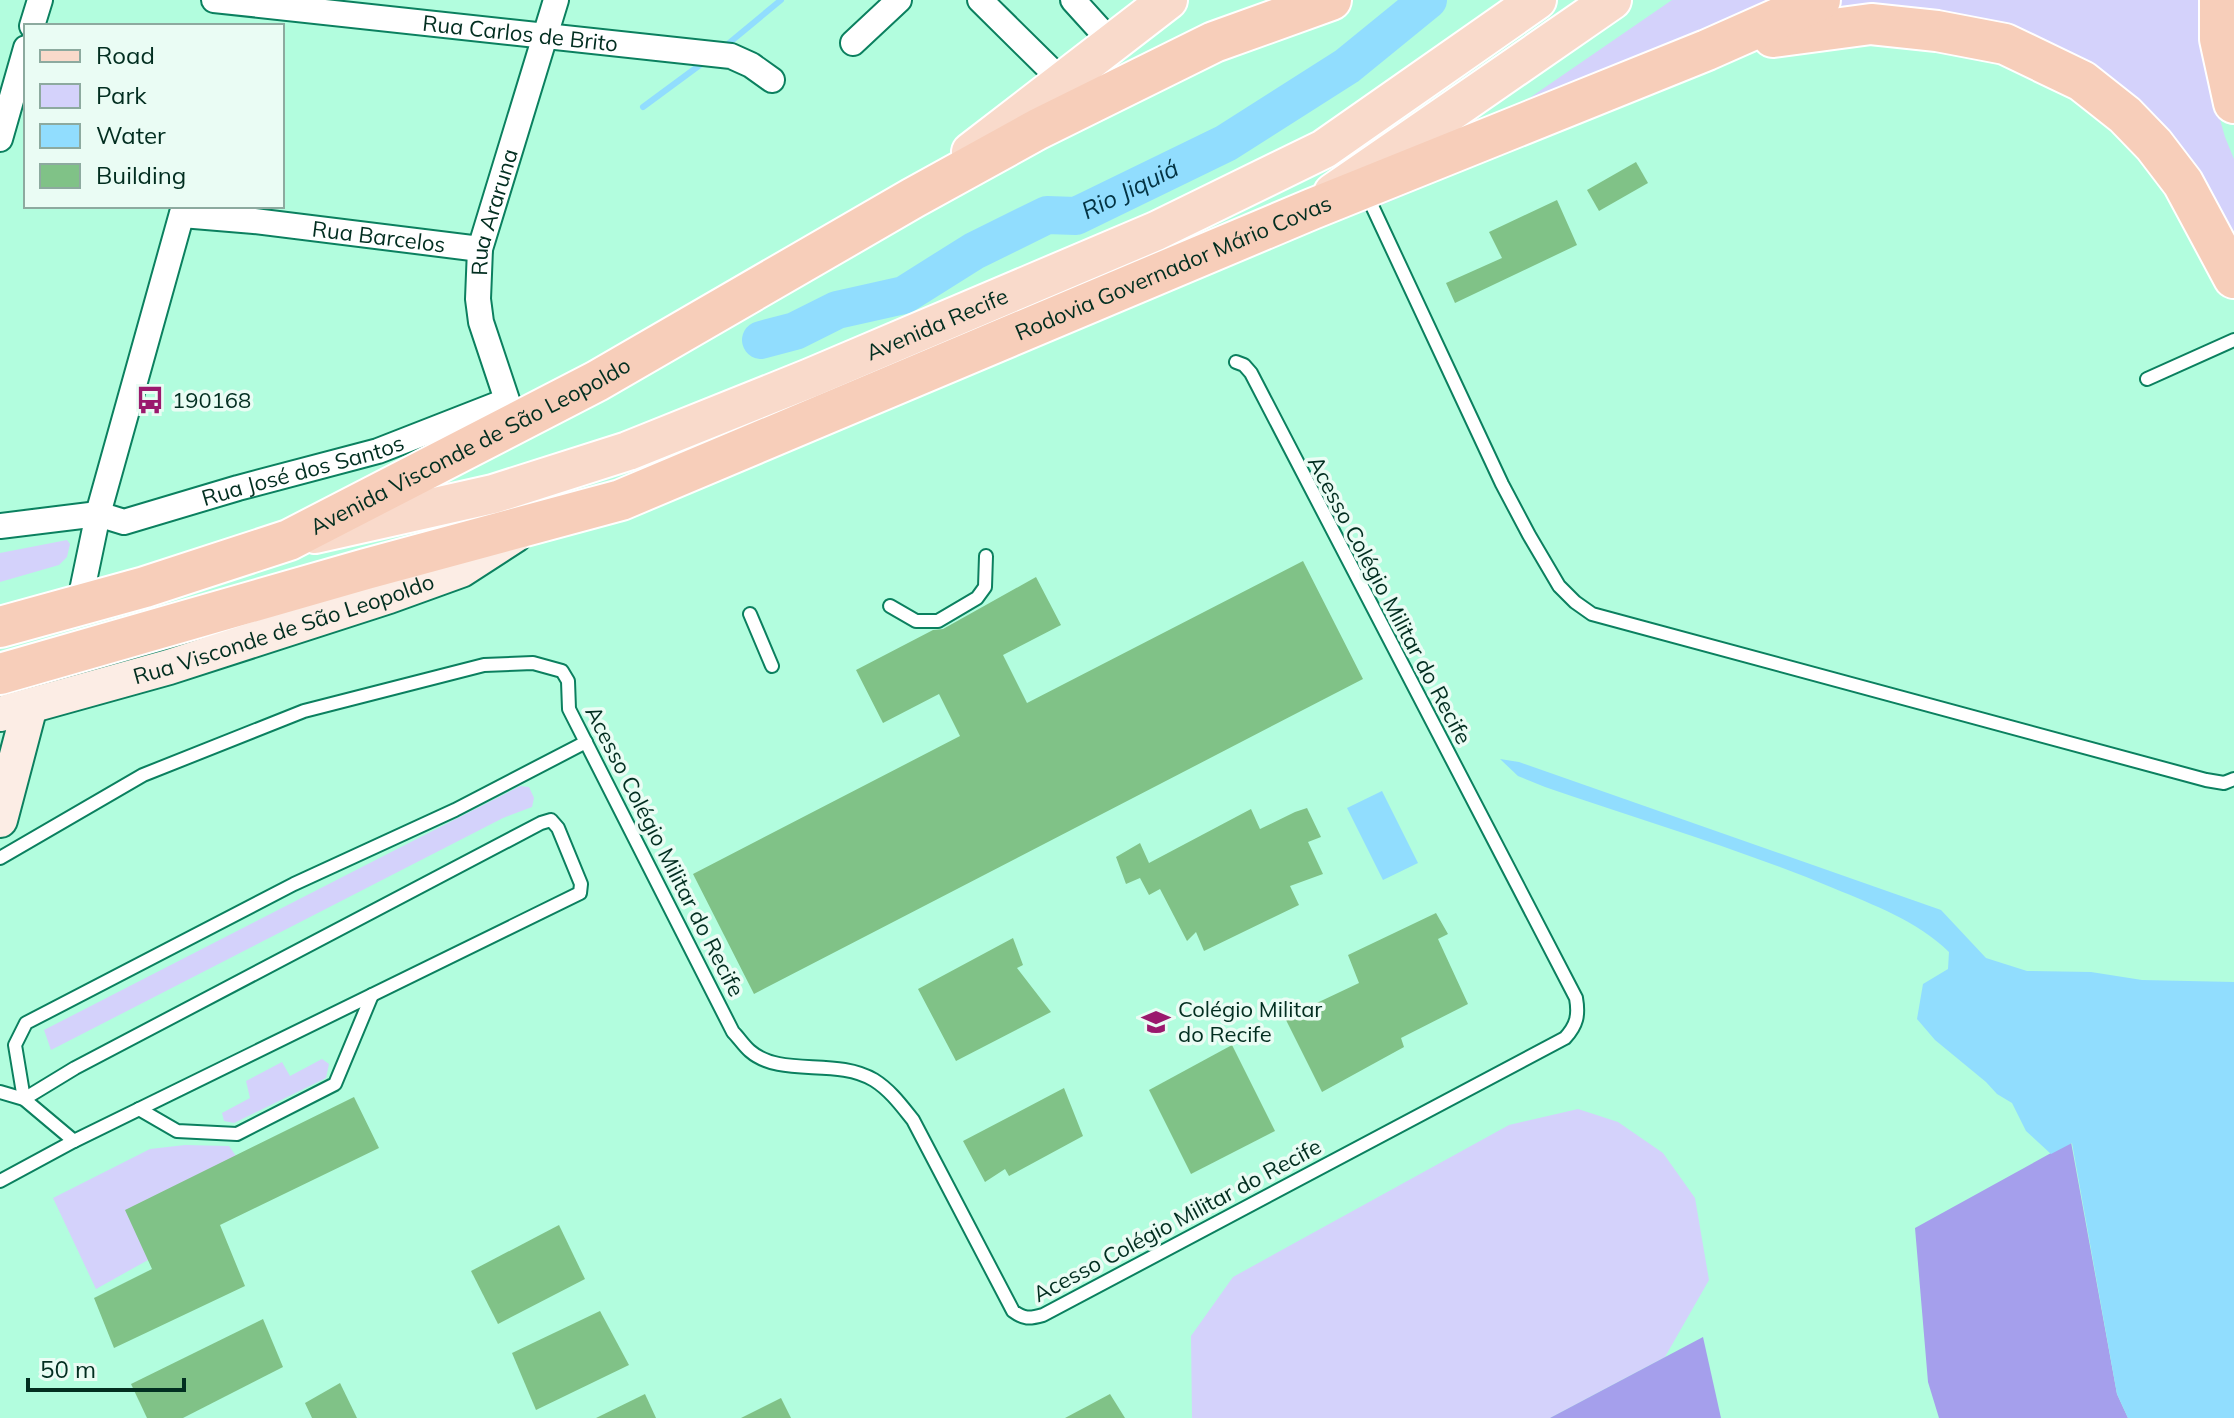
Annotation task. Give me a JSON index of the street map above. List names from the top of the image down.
{
  "streets": {
    "highway": ["Rodovia Governador Mário Covas", "Avenida Visconde de São Leopoldo"],
    "main road": ["Avenida Recife", "Rua Visconde de São Leopoldo"],
    "street": [
      "Rua Carlos de Brito",
      "Rua Araruna",
      "Rua Barcelos",
      "Rua José dos Santos"
    ],
    "lane": ["Acesso Colégio Militar do Recife"]
  },
  "crossings": [
    ["Rua Carlos de Brito", "Rua Araruna"],
    ["Rua Araruna", "Rua Barcelos"],
    ["Rua Araruna", "Avenida Visconde de São Leopoldo"],
    ["Rua Araruna", "Rua José dos Santos"],
    ["Rodovia Governador Mário Covas", "Rua Visconde de São Leopoldo"],
    ["Avenida Recife", "Avenida Visconde de São Leopoldo"],
    ["Avenida Visconde de São Leopoldo", "Rua José dos Santos"]
  ],
  "water": ["Rio Jiquiá"],
  "places": {
    "bus stop": ["190168"],
    "school or university": ["Colégio Militar do Recife"]
  },
  "legend": [
    "Road",
    "Park",
    "Water",
    "Building"
  ],
  "scale_bar": "50 m"
}
